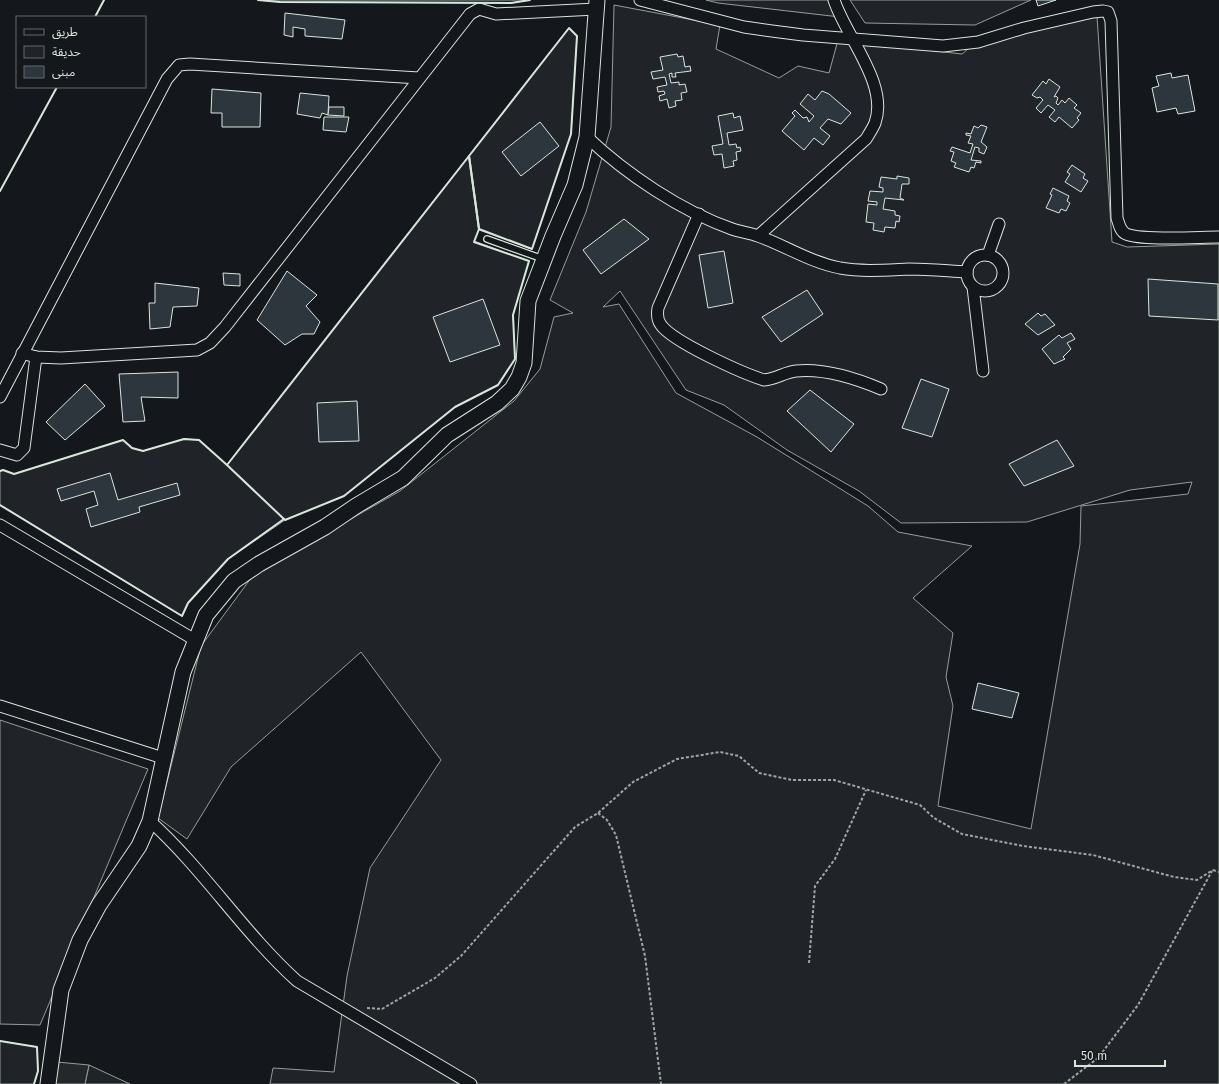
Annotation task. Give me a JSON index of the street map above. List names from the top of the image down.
{
  "legend": ["طريق", "حديقة", "مبنى"],
  "scale_bar": "50 m"
}
